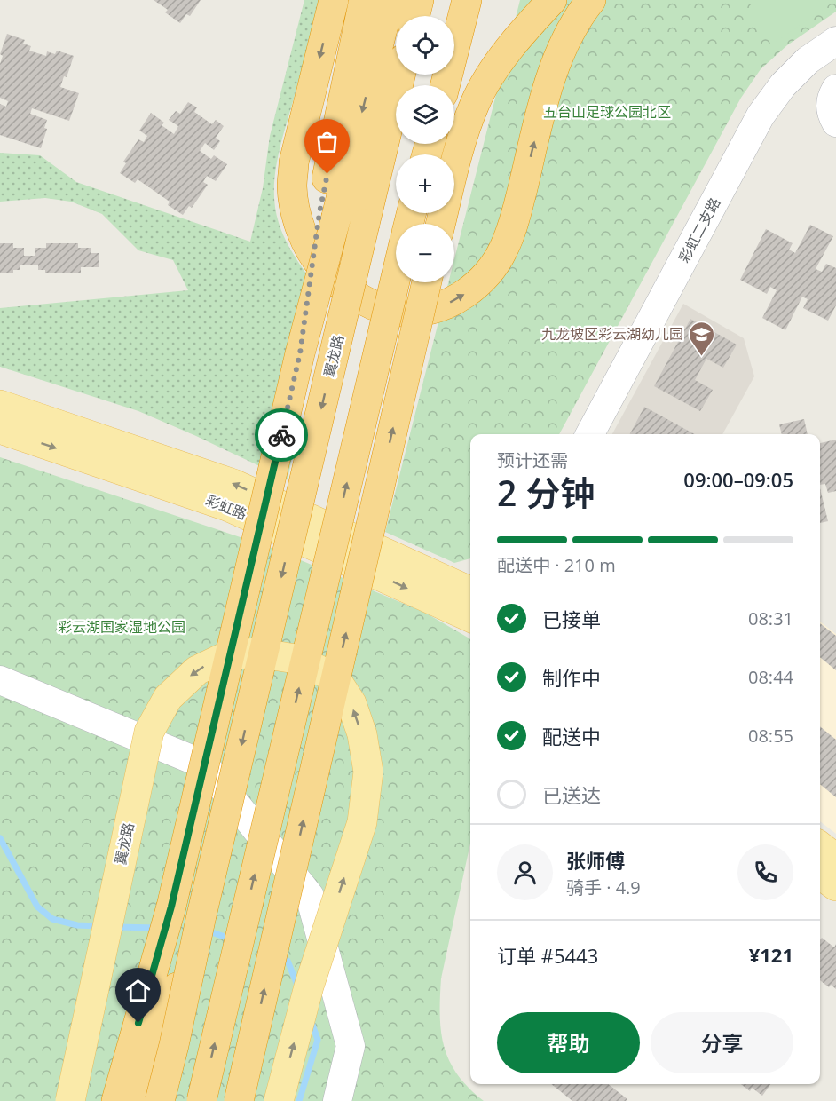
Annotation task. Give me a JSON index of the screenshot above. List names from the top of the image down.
{
  "streets": {
    "highway": ["翼龙路"],
    "main road": ["彩虹路"],
    "street": ["彩虹二支路"]
  },
  "parks": ["五台山足球公园北区", "彩云湖国家湿地公园"],
  "places": {
    "school or university": ["九龙坡区彩云湖幼儿园"]
  },
  "page": {
    "map_buttons": ["+", "−"],
    "heading": ["2 分钟", "预计还需", "09:00–09:05"],
    "panel": [
      "张师傅",
      "骑手 · 4.9",
      "订单 #5443",
      "¥121"
    ],
    "bar": "配送中 · 210 m",
    "list": [
      ["已接单", "08:31"],
      ["制作中", "08:44"],
      ["配送中", "08:55"],
      "已送达"
    ],
    "buttons": ["帮助", "分享"]
  }
}
